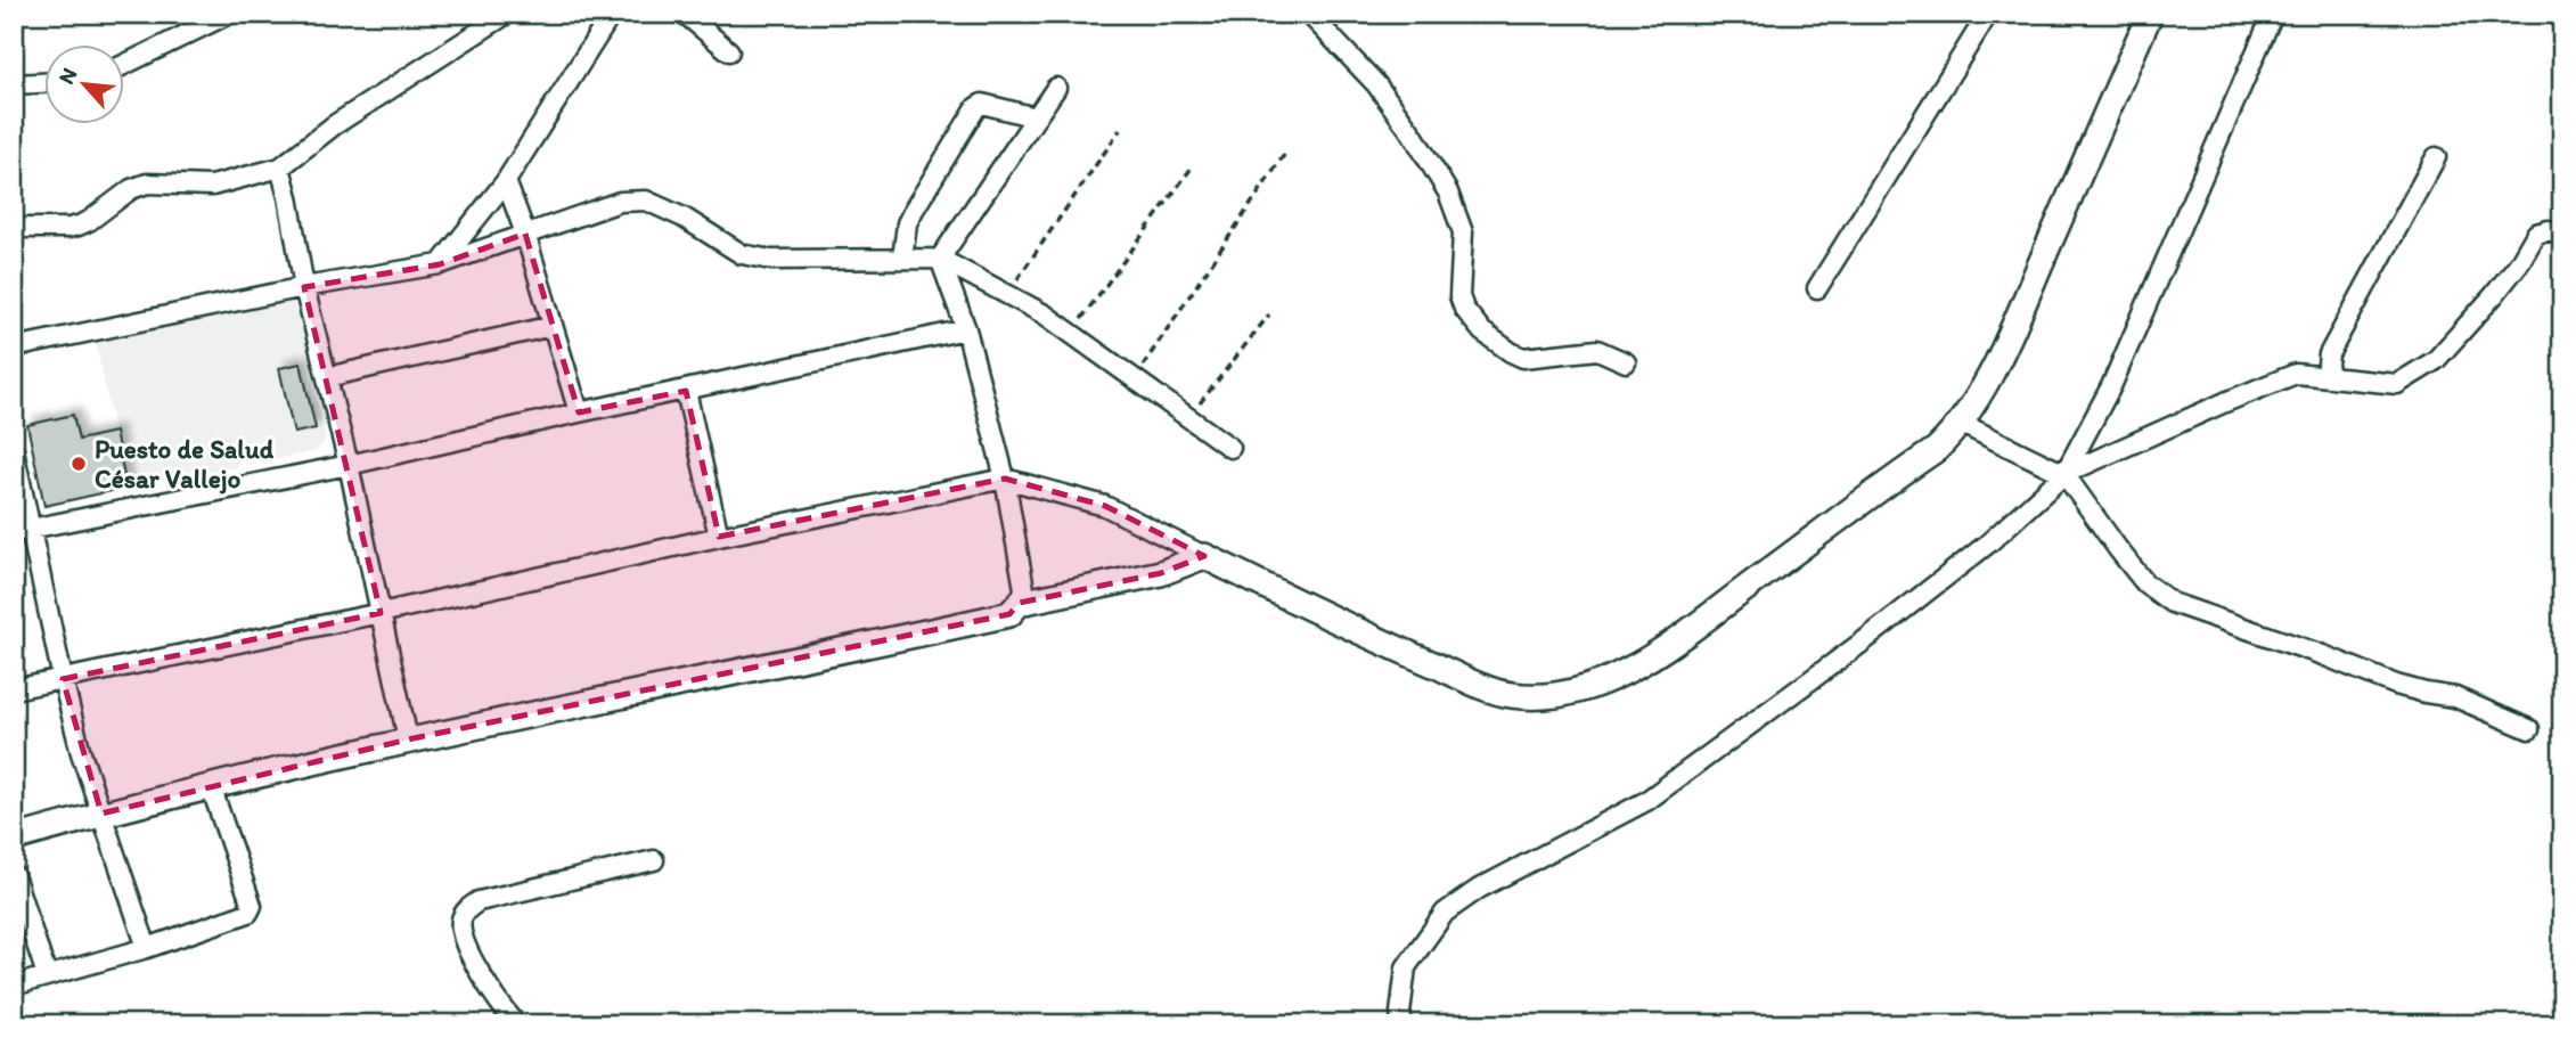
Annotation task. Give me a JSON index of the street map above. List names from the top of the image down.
{
  "places": ["Puesto de Salud César Vallejo"],
  "north": "top left"
}
